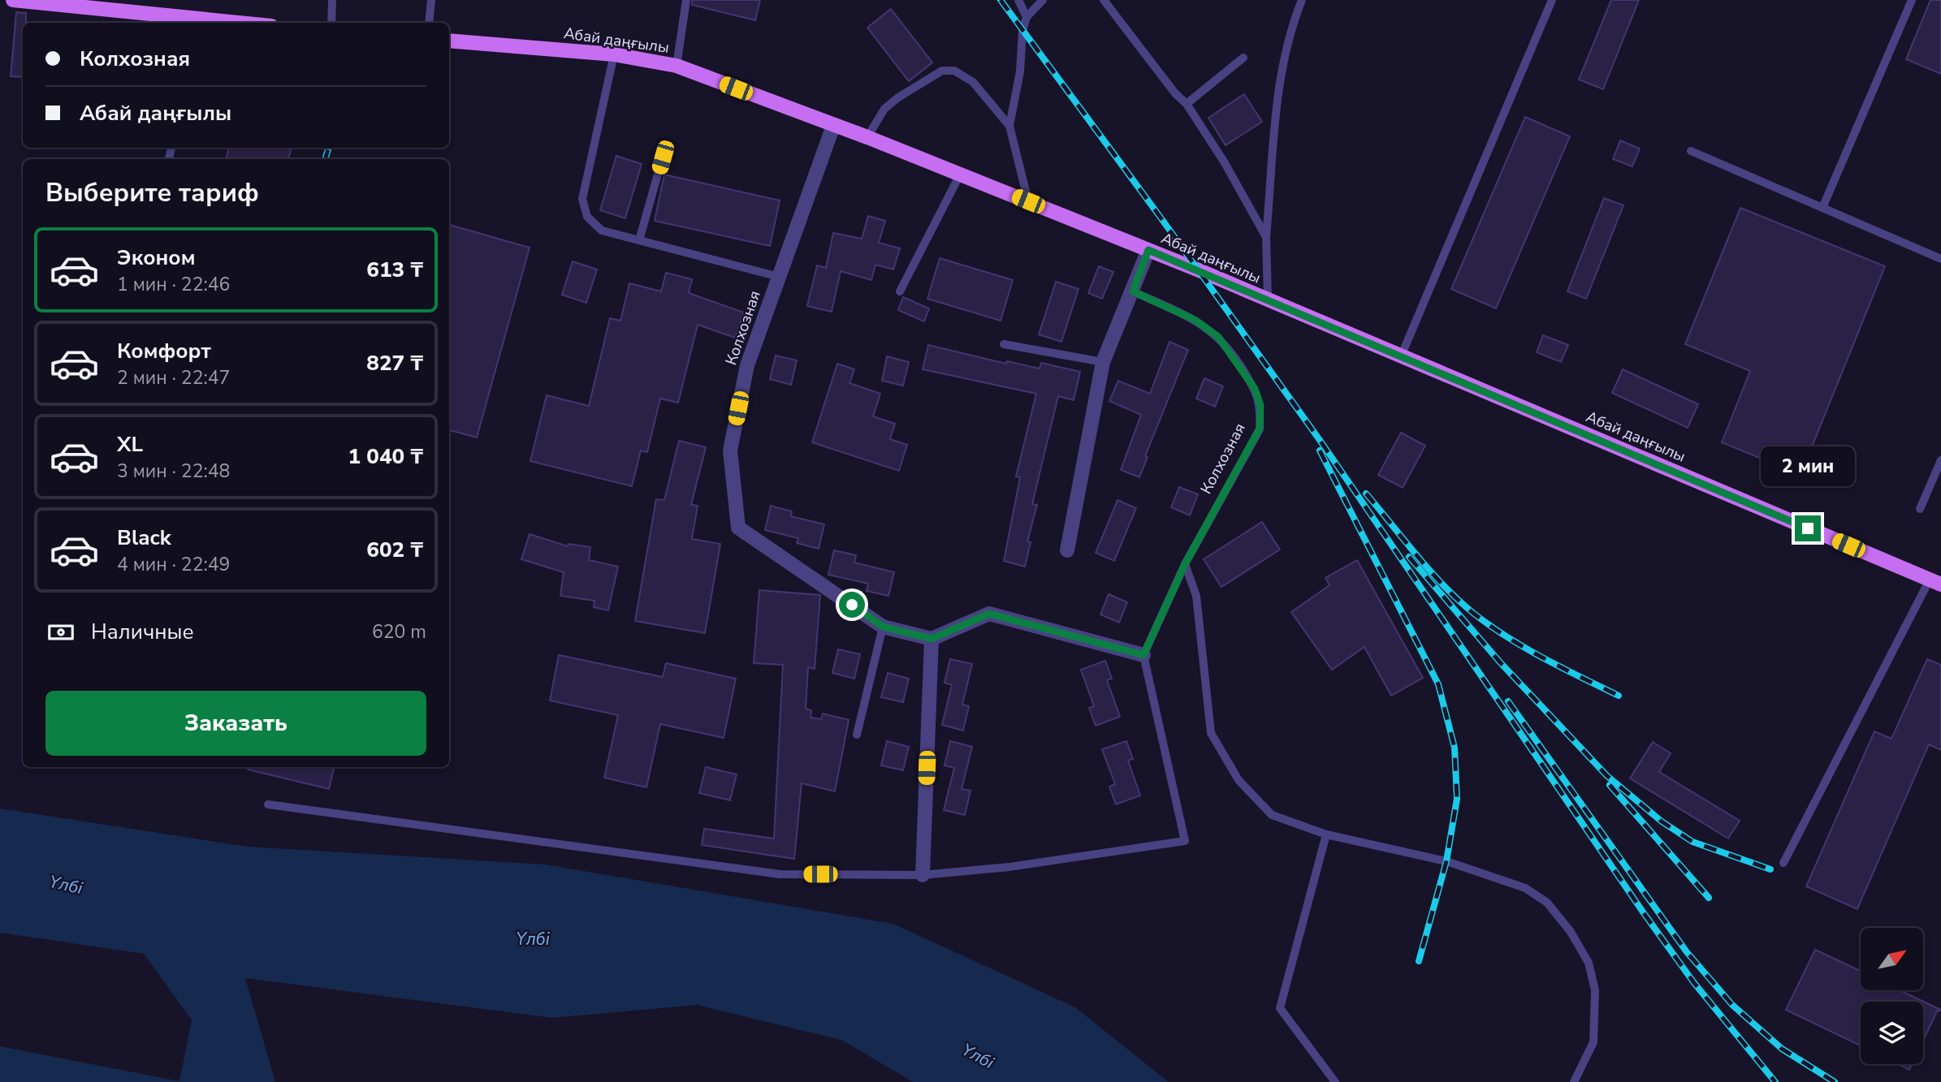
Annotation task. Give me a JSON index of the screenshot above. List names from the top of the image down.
{
  "streets": {
    "main road": ["Абай даңғылы"],
    "street": ["Колхозная"]
  },
  "crossings": [
    ["Абай даңғылы", "Колхозная"]
  ],
  "water": ["Үлбі"],
  "north": "top right",
  "page": {
    "banner": ["Колхозная", "Абай даңғылы"],
    "heading": "Выберите тариф",
    "list": [
      {
        "name": "Эконом",
        "note": "1 мин · 22:46",
        "value": "613 ₸"
      },
      {
        "name": "Комфорт",
        "note": "2 мин · 22:47",
        "value": "827 ₸"
      },
      {
        "name": "XL",
        "note": "3 мин · 22:48",
        "value": "1 040 ₸"
      },
      {
        "name": "Black",
        "note": "4 мин · 22:49",
        "value": "602 ₸"
      }
    ],
    "bubble": "2 мин",
    "pay": ["Наличные", "620 m"],
    "buttons": "Заказать"
  }
}
